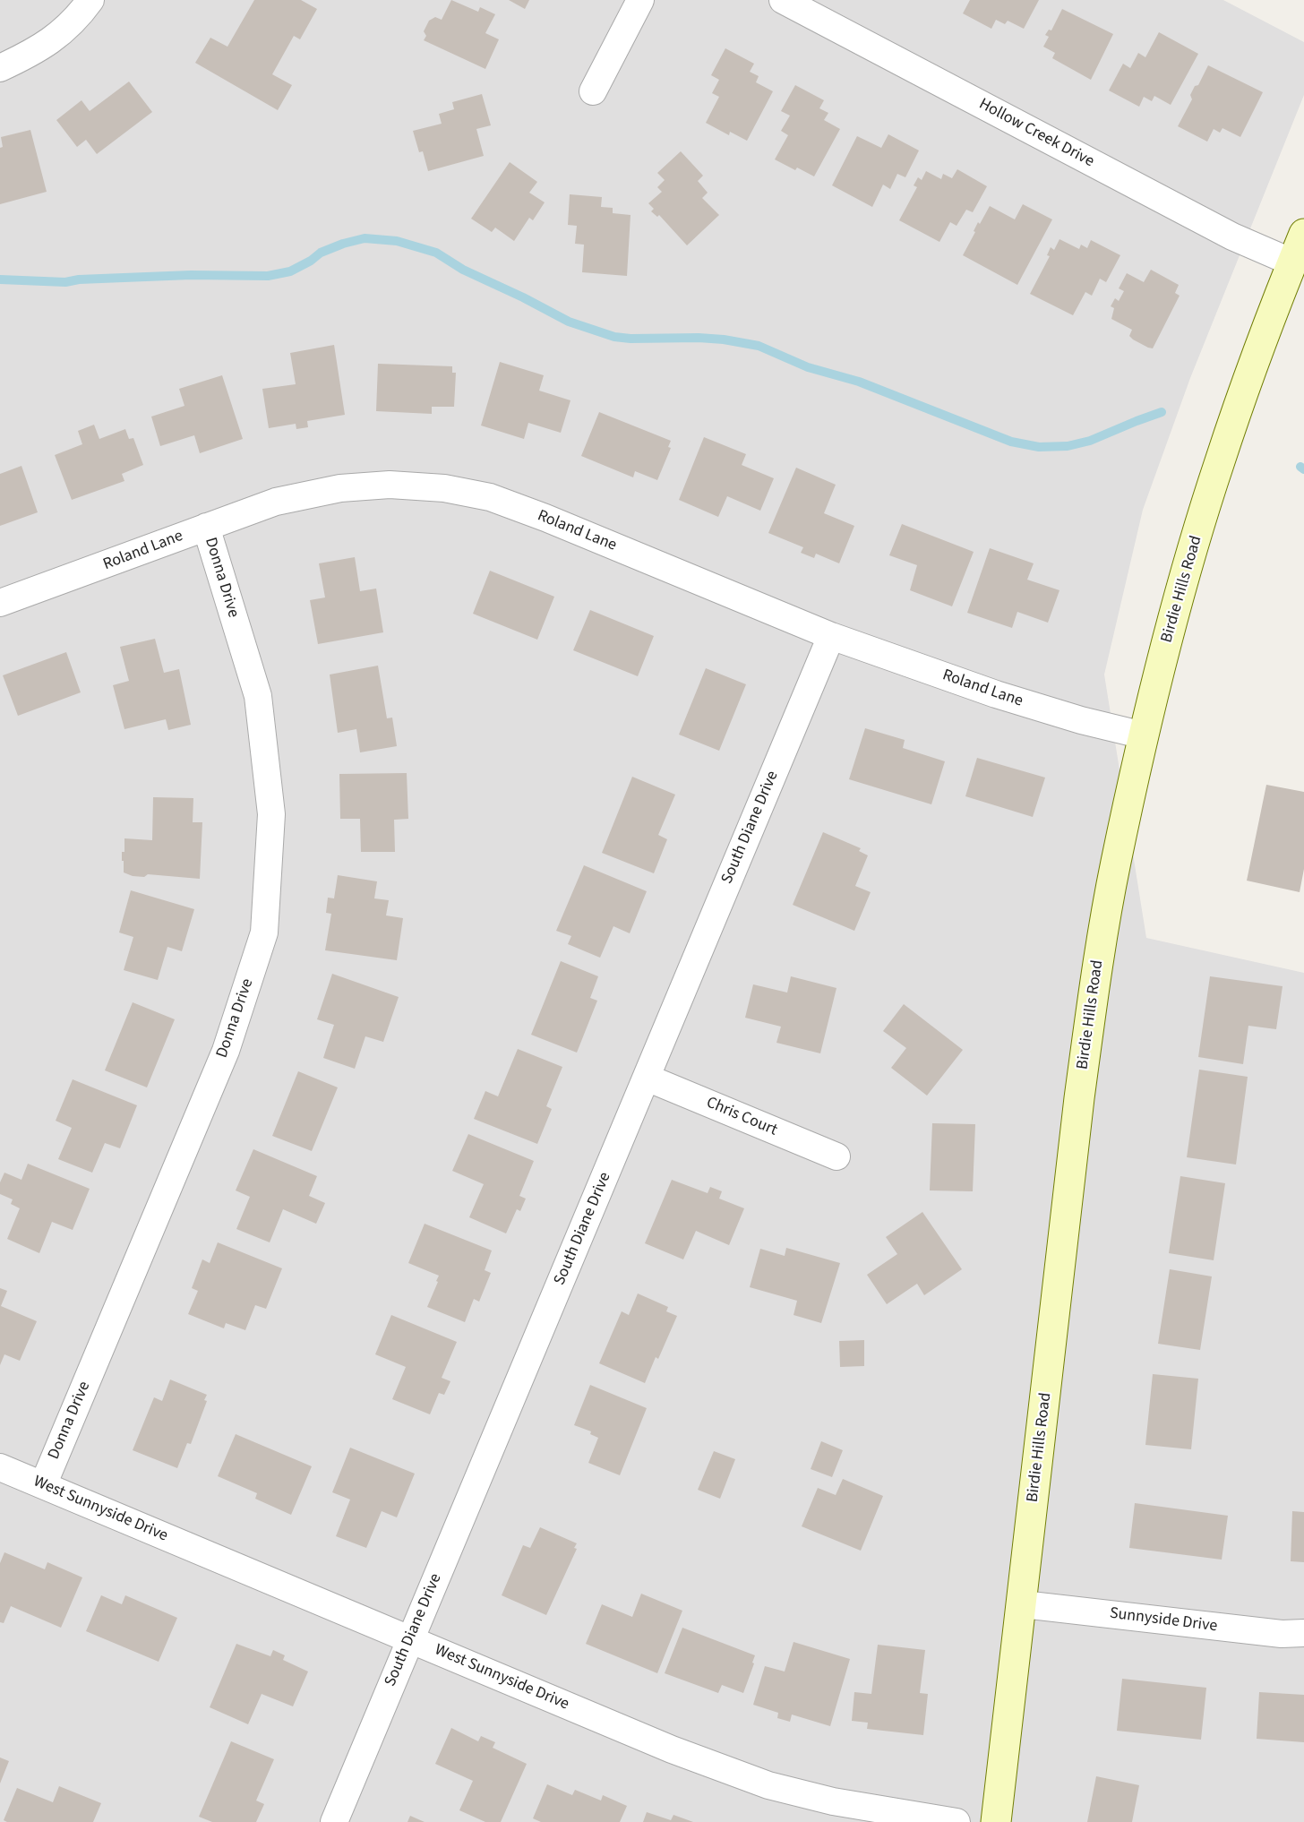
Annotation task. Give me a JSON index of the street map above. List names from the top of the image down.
{
  "streets": {
    "main road": ["Birdie Hills Road"],
    "street": [
      "Hollow Creek Drive",
      "Roland Lane",
      "Donna Drive",
      "South Diane Drive",
      "Chris Court",
      "West Sunnyside Drive",
      "Sunnyside Drive"
    ]
  },
  "crossings": [
    ["Hollow Creek Drive", "Birdie Hills Road"],
    ["Roland Lane", "Donna Drive"],
    ["Roland Lane", "Birdie Hills Road"],
    ["Roland Lane", "South Diane Drive"],
    ["Donna Drive", "West Sunnyside Drive"],
    ["Birdie Hills Road", "Sunnyside Drive"],
    ["South Diane Drive", "Chris Court"],
    ["South Diane Drive", "West Sunnyside Drive"]
  ]
}
